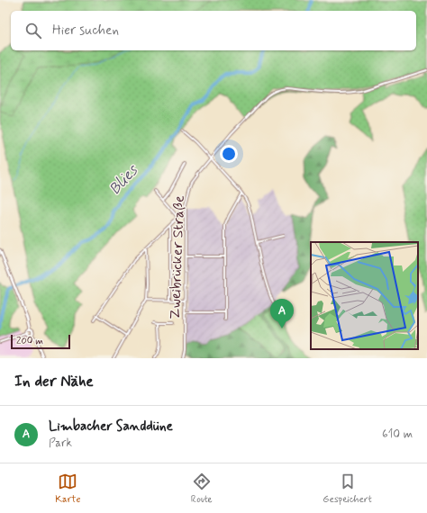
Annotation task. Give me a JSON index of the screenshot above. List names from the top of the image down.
{
  "streets": {
    "street": ["Zweibrücker Straße"]
  },
  "water": ["Blies"],
  "scale_bar": "200 m",
  "page": {
    "search": "Hier suchen",
    "pins": "A",
    "scale": "200 m",
    "heading": "In der Nähe",
    "list": [
      {
        "mark": "A",
        "name": "Limbacher Sanddüne",
        "note": "Park",
        "value": "610 m"
      }
    ],
    "nav": ["Karte", "Route", "Gespeichert"]
  }
}
